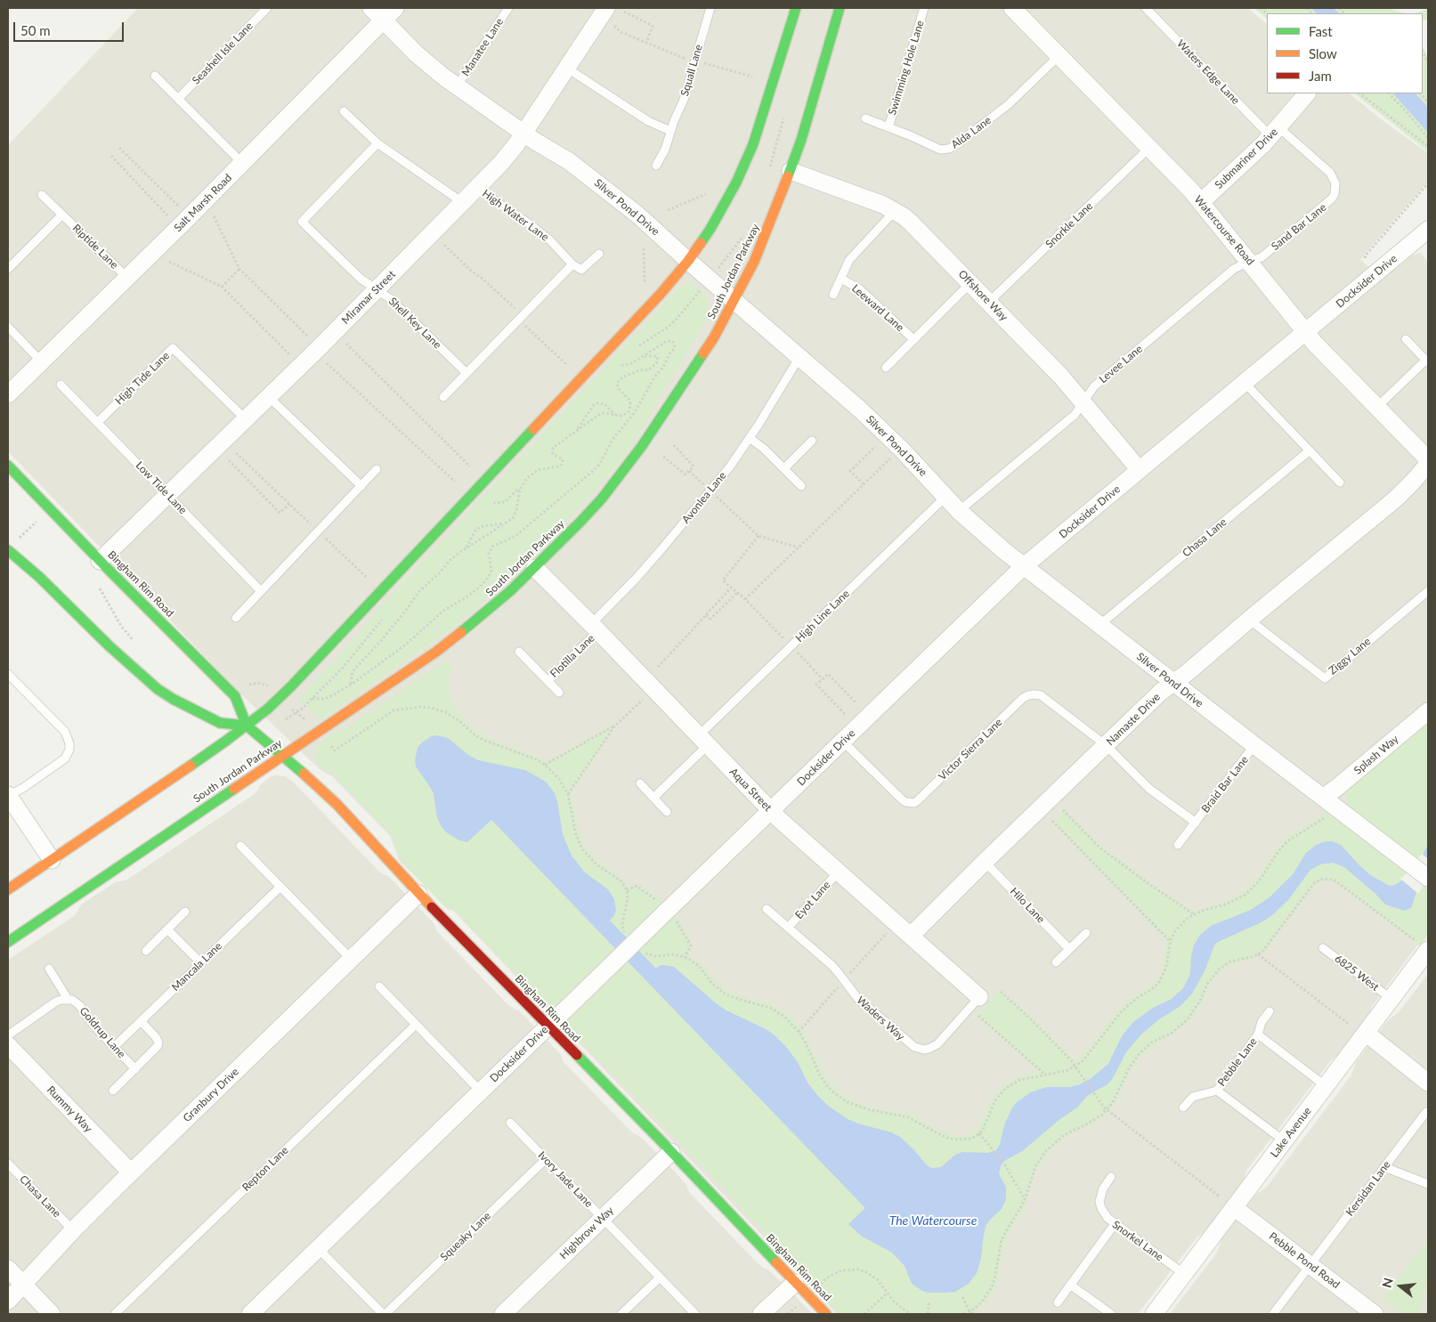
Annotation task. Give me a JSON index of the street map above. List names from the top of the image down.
{
  "streets": {
    "street": [
      "Submariner Drive",
      "Salt Marsh Road",
      "Silver Pond Drive",
      "Watercourse Road",
      "South Jordan Parkway",
      "Docksider Drive",
      "Offshore Way",
      "Miramar Street",
      "Bingham Rim Road",
      "Namaste Drive",
      "Splash Way",
      "Aqua Street",
      "Granbury Drive",
      "Rummy Way",
      "Lake Avenue",
      "Highbrow Way",
      "Pebble Pond Road"
    ],
    "lane": [
      "Manatee Lane",
      "Seashell Isle Lane",
      "Swimming Hole Lane",
      "Squall Lane",
      "Waters Edge Lane",
      "Alda Lane",
      "High Water Lane",
      "Snorkle Lane",
      "Sand Bar Lane",
      "Riptide Lane",
      "Leeward Lane",
      "Shell Key Lane",
      "Levee Lane",
      "High Tide Lane",
      "Low Tide Lane",
      "Avonlea Lane",
      "Chasa Lane",
      "High Line Lane",
      "Flotilla Lane",
      "Ziggy Lane",
      "Victor Sierra Lane",
      "Braid Bar Lane",
      "Eyot Lane",
      "Hilo Lane",
      "Mancala Lane",
      "6825 West",
      "Waders Way",
      "Goldrup Lane",
      "Pebble Lane",
      "Repton Lane",
      "Ivory Jade Lane",
      "Kersidan Lane",
      "Squeaky Lane",
      "Snorkel Lane"
    ]
  },
  "crossings": [
    ["Manatee Lane", "Silver Pond Drive"],
    ["Swimming Hole Lane", "Alda Lane"],
    ["Waters Edge Lane", "Submariner Drive"],
    ["Waters Edge Lane", "Sand Bar Lane"],
    ["Alda Lane", "Watercourse Road"],
    ["Submariner Drive", "Sand Bar Lane"],
    ["Submariner Drive", "Watercourse Road"],
    ["Salt Marsh Road", "Silver Pond Drive"],
    ["Salt Marsh Road", "Riptide Lane"],
    ["Silver Pond Drive", "South Jordan Parkway"],
    ["Silver Pond Drive", "Docksider Drive"],
    ["Silver Pond Drive", "Miramar Street"],
    ["Silver Pond Drive", "Levee Lane"],
    ["Silver Pond Drive", "Avonlea Lane"],
    ["Silver Pond Drive", "Chasa Lane"],
    ["Silver Pond Drive", "High Line Lane"],
    ["Silver Pond Drive", "Namaste Drive"],
    ["Silver Pond Drive", "Splash Way"],
    ["Silver Pond Drive", "Braid Bar Lane"],
    ["High Water Lane", "Miramar Street"],
    ["Snorkle Lane", "Watercourse Road"],
    ["Snorkle Lane", "Offshore Way"],
    ["Sand Bar Lane", "Watercourse Road"],
    ["Sand Bar Lane", "Levee Lane"],
    ["Watercourse Road", "Docksider Drive"],
    ["Watercourse Road", "Levee Lane"],
    ["South Jordan Parkway", "Offshore Way"],
    ["South Jordan Parkway", "Bingham Rim Road"],
    ["South Jordan Parkway", "Aqua Street"],
    ["Docksider Drive", "Offshore Way"],
    ["Docksider Drive", "Bingham Rim Road"],
    ["Docksider Drive", "Victor Sierra Lane"],
    ["Docksider Drive", "Aqua Street"],
    ["Docksider Drive", "Squeaky Lane"],
    ["Offshore Way", "Leeward Lane"],
    ["Offshore Way", "Levee Lane"],
    ["Miramar Street", "Shell Key Lane"],
    ["Miramar Street", "High Tide Lane"],
    ["Miramar Street", "Low Tide Lane"],
    ["Miramar Street", "Bingham Rim Road"],
    ["High Tide Lane", "Low Tide Lane"],
    ["Avonlea Lane", "Flotilla Lane"],
    ["Avonlea Lane", "Aqua Street"],
    ["Chasa Lane", "Granbury Drive"],
    ["Bingham Rim Road", "Granbury Drive"],
    ["Bingham Rim Road", "Highbrow Way"],
    ["High Line Lane", "Aqua Street"],
    ["Flotilla Lane", "Aqua Street"],
    ["Ziggy Lane", "Namaste Drive"],
    ["Namaste Drive", "Victor Sierra Lane"],
    ["Namaste Drive", "Braid Bar Lane"],
    ["Namaste Drive", "Aqua Street"],
    ["Namaste Drive", "Hilo Lane"],
    ["Victor Sierra Lane", "Braid Bar Lane"],
    ["Aqua Street", "Eyot Lane"],
    ["Aqua Street", "Waders Way"],
    ["Eyot Lane", "Waders Way"],
    ["Mancala Lane", "Goldrup Lane"],
    ["6825 West", "Lake Avenue"],
    ["Pebble Lane", "Lake Avenue"],
    ["Granbury Drive", "Rummy Way"],
    ["Lake Avenue", "Snorkel Lane"],
    ["Lake Avenue", "Pebble Pond Road"],
    ["Ivory Jade Lane", "Highbrow Way"],
    ["Ivory Jade Lane", "Squeaky Lane"],
    ["Kersidan Lane", "Pebble Pond Road"]
  ],
  "water": ["The Watercourse"],
  "legend": ["Fast", "Slow", "Jam"],
  "scale_bar": "50 m",
  "north": "left"
}
